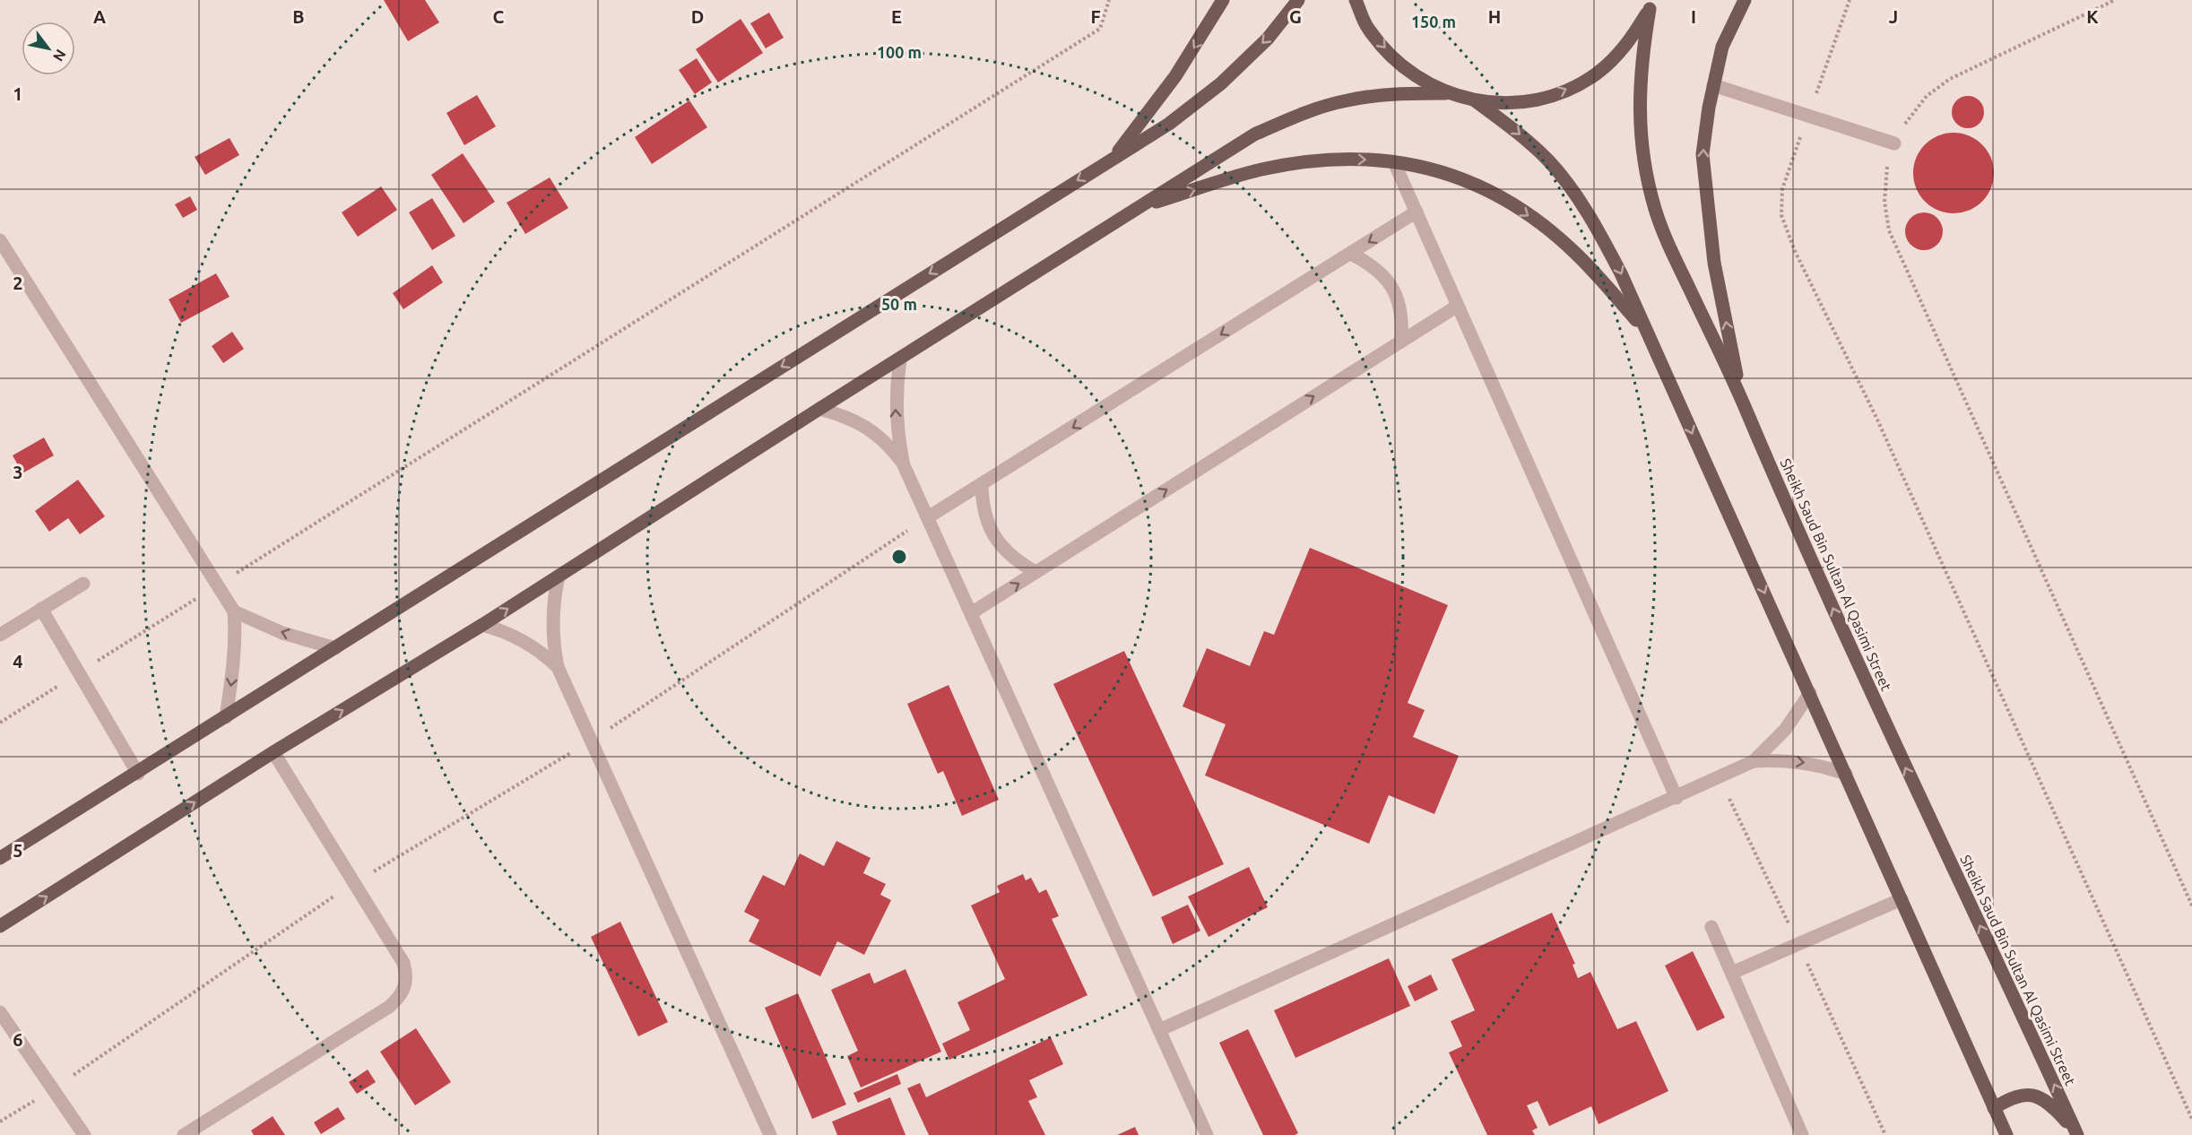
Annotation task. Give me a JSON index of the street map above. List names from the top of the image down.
{
  "streets": {
    "main road": ["Sheikh Saud Bin Sultan Al Qasimi Street"]
  },
  "north": "bottom right",
  "grid": {
    "columns": [
      "A",
      "B",
      "C",
      "D",
      "E",
      "F",
      "G",
      "H",
      "I",
      "J",
      "K"
    ],
    "rows": [
      "1",
      "2",
      "3",
      "4",
      "5",
      "6"
    ]
  },
  "rings": ["150 m", "100 m", "50 m"]
}
